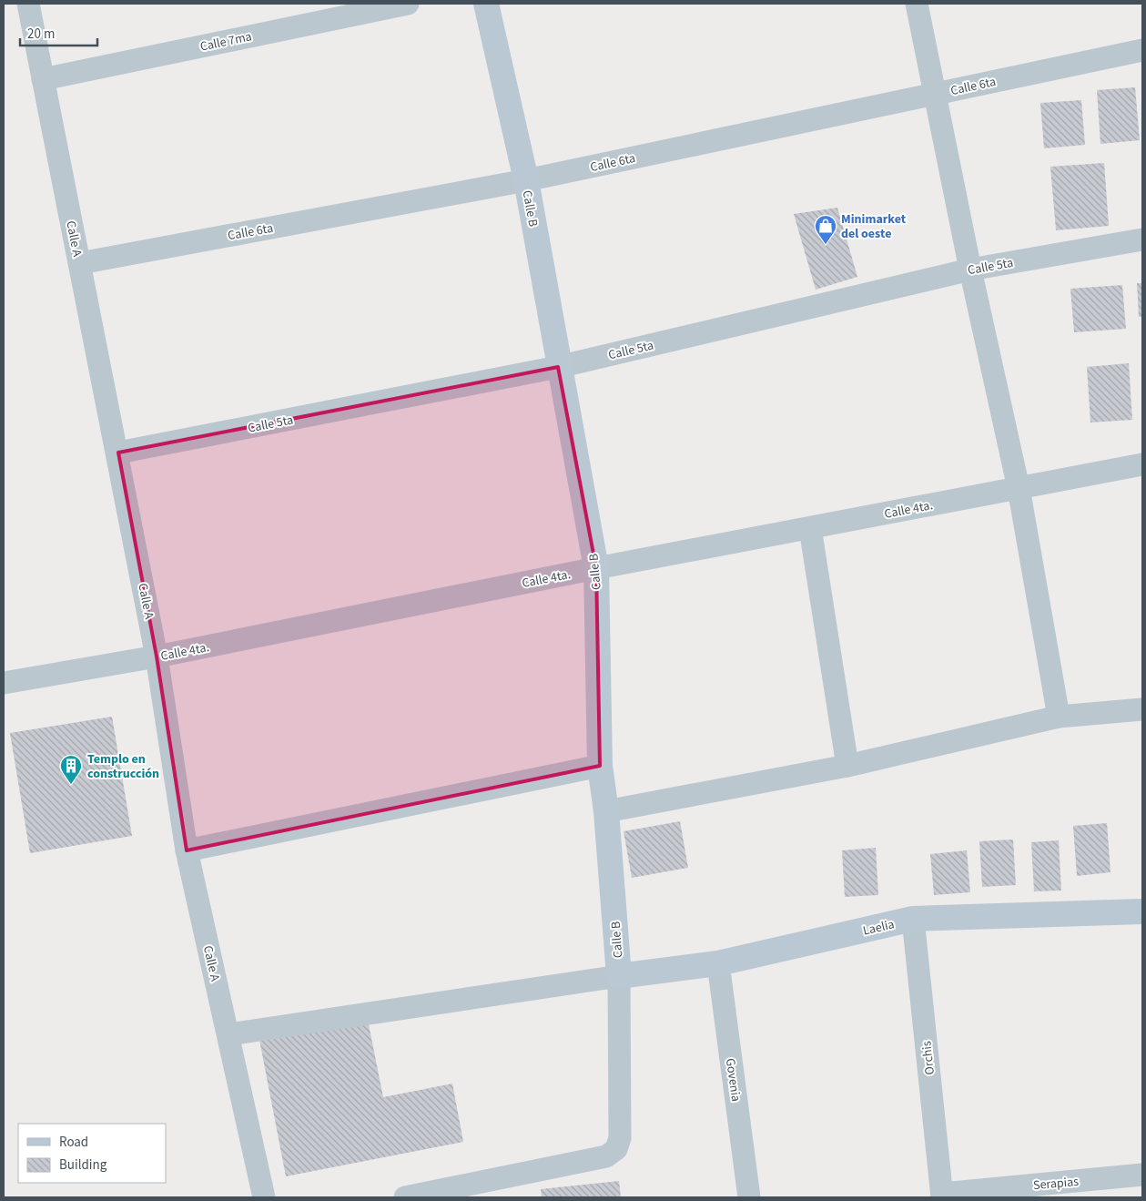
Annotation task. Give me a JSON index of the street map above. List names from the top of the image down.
{
  "streets": {
    "street": [
      "Calle 7ma",
      "Calle 6ta",
      "Calle B",
      "Calle A",
      "Calle 5ta",
      "Calle 4ta.",
      "Laelia",
      "Orchis",
      "Govenia",
      "Serapias"
    ]
  },
  "crossings": [
    ["Calle 7ma", "Calle A"],
    ["Calle 6ta", "Calle B"],
    ["Calle 6ta", "Calle A"],
    ["Calle B", "Calle 5ta"],
    ["Calle B", "Calle 4ta."],
    ["Calle B", "Laelia"],
    ["Calle A", "Calle 5ta"],
    ["Calle A", "Calle 4ta."],
    ["Laelia", "Orchis"],
    ["Laelia", "Govenia"],
    ["Orchis", "Serapias"]
  ],
  "places": {
    "shop": ["Minimarket del oeste"],
    "building": ["Templo en construcción"]
  },
  "legend": ["Road", "Building"],
  "scale_bar": "20 m"
}
